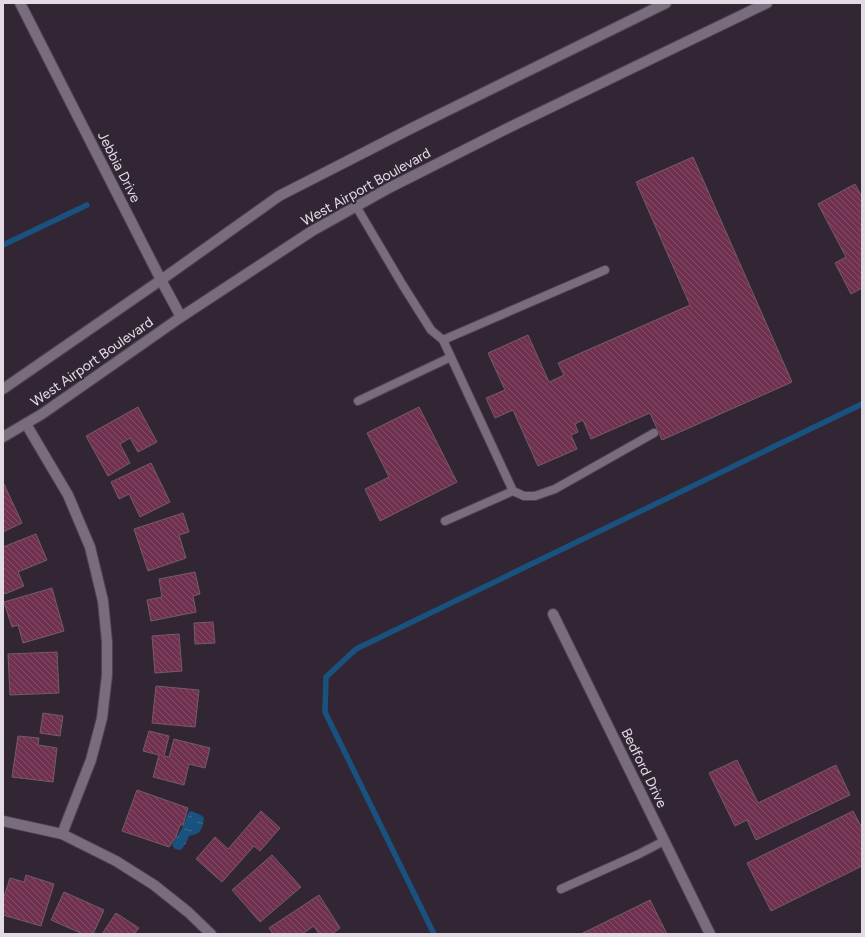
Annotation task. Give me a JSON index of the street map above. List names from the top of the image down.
{
  "streets": {
    "main road": ["Jebbia Drive", "West Airport Boulevard", "Bedford Drive"]
  },
  "crossings": [
    ["Jebbia Drive", "West Airport Boulevard"]
  ]
}
